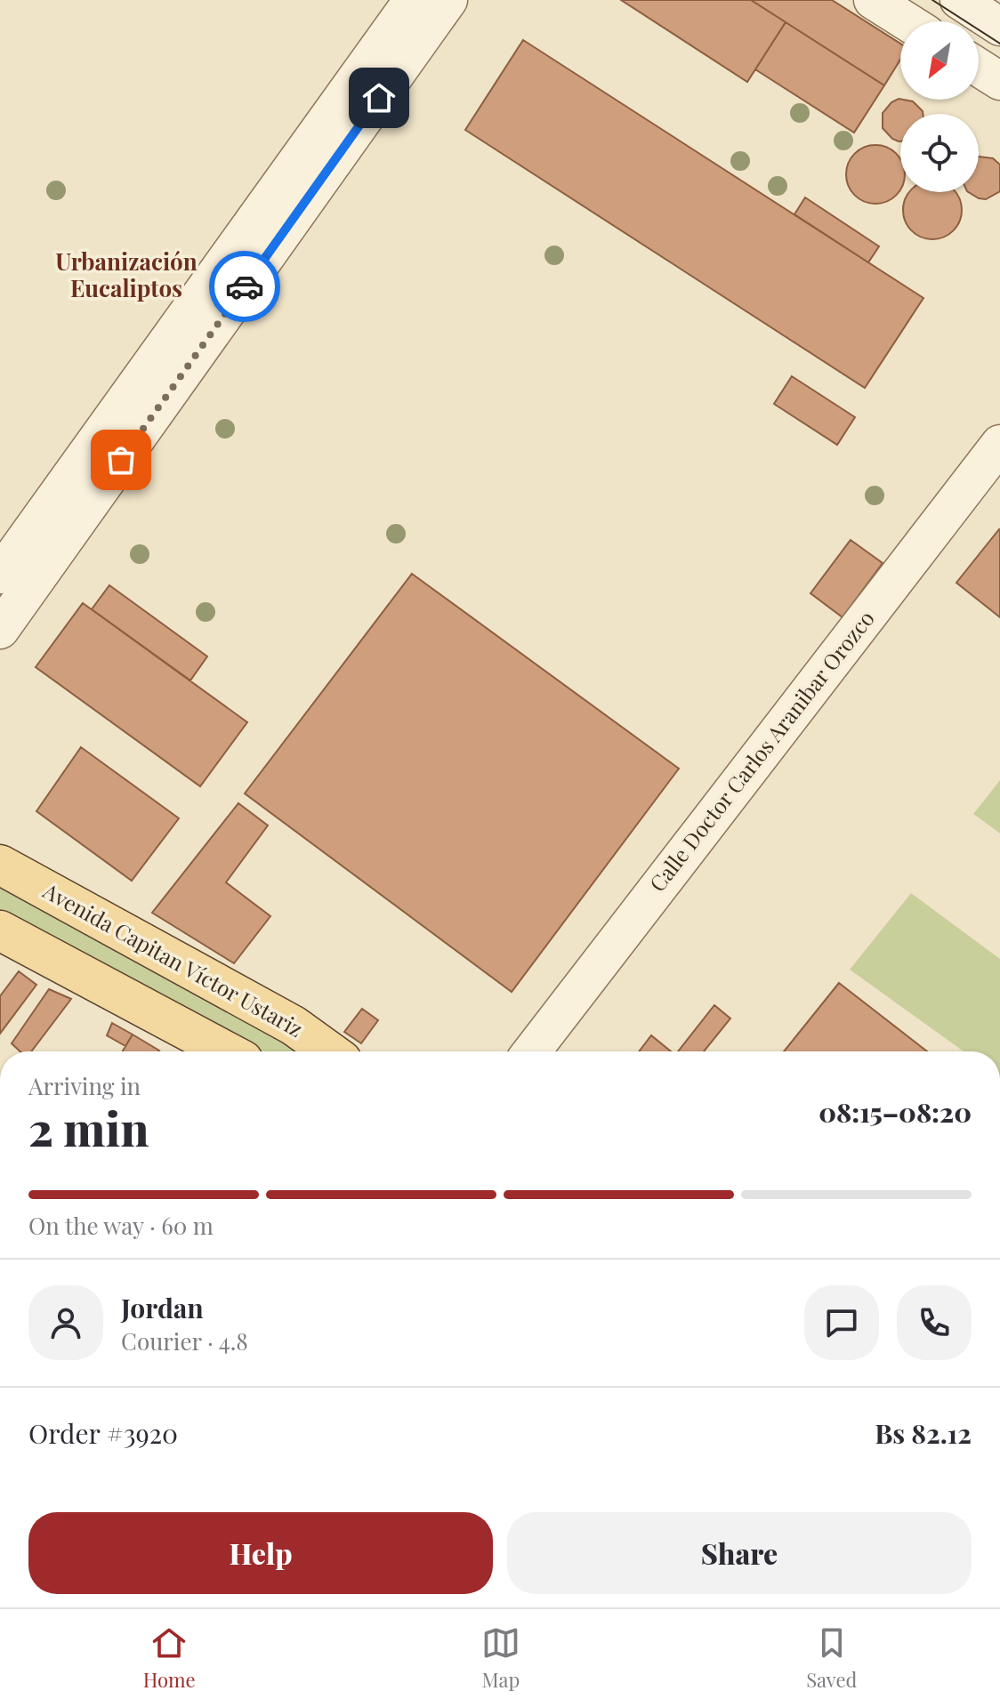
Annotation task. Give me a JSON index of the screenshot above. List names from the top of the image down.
{
  "streets": {
    "main road": ["Avenida Capitan Víctor Ustariz"],
    "street": ["Calle Doctor Carlos Aranibar Orozco"]
  },
  "districts": ["Urbanización Eucaliptos"],
  "north": "bottom left",
  "page": {
    "heading": ["2 min", "Arriving in", "08:15–08:20"],
    "panel": [
      "Jordan",
      "Courier · 4.8",
      "Order #3920",
      "Bs 82.12"
    ],
    "bar": "On the way · 60 m",
    "buttons": ["Help", "Share"],
    "tabs": ["Home", "Map", "Saved"]
  }
}
